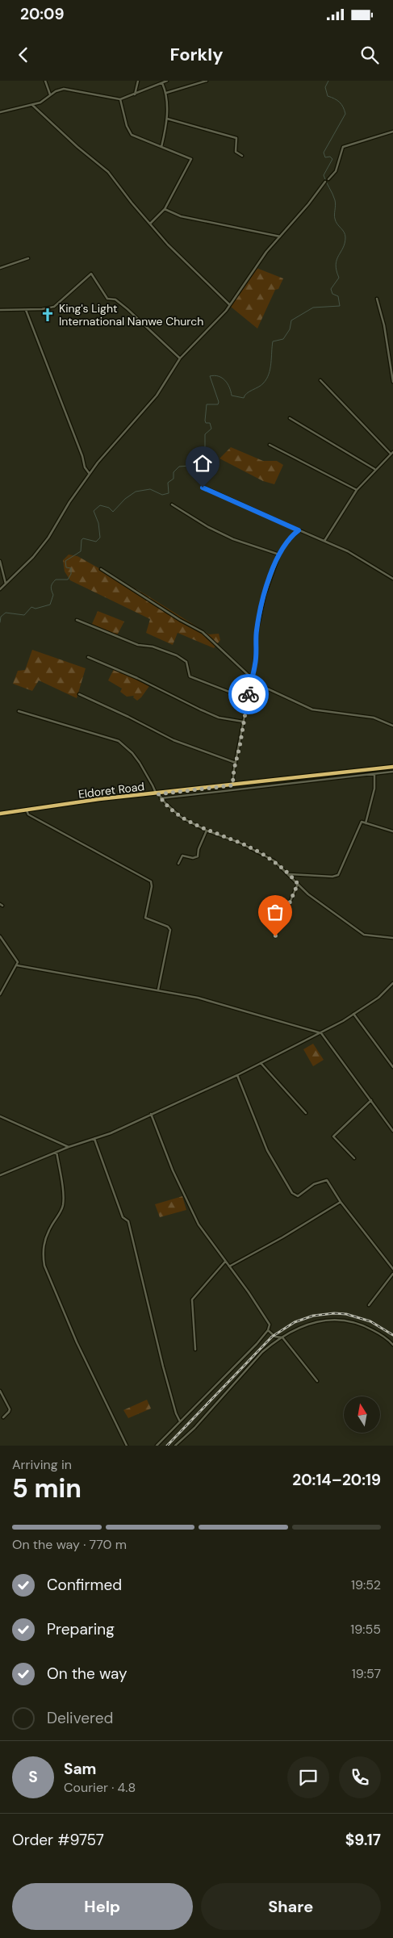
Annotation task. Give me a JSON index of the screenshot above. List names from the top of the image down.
{
  "streets": {
    "highway": ["Eldoret Road"]
  },
  "places": {
    "church": ["King's Light International Nanwe Church"]
  },
  "north": "top",
  "page": {
    "status": "20:09",
    "header": "Forkly",
    "heading": ["5 min", "Arriving in", "20:14–20:19"],
    "panel": [
      "Sam",
      "Courier · 4.8",
      "Order #9757",
      "$9.17"
    ],
    "bar": "On the way · 770 m",
    "list": [
      ["Confirmed", "19:52"],
      ["Preparing", "19:55"],
      ["On the way", "19:57"],
      "Delivered"
    ],
    "round": "S",
    "buttons": ["Help", "Share"]
  }
}
